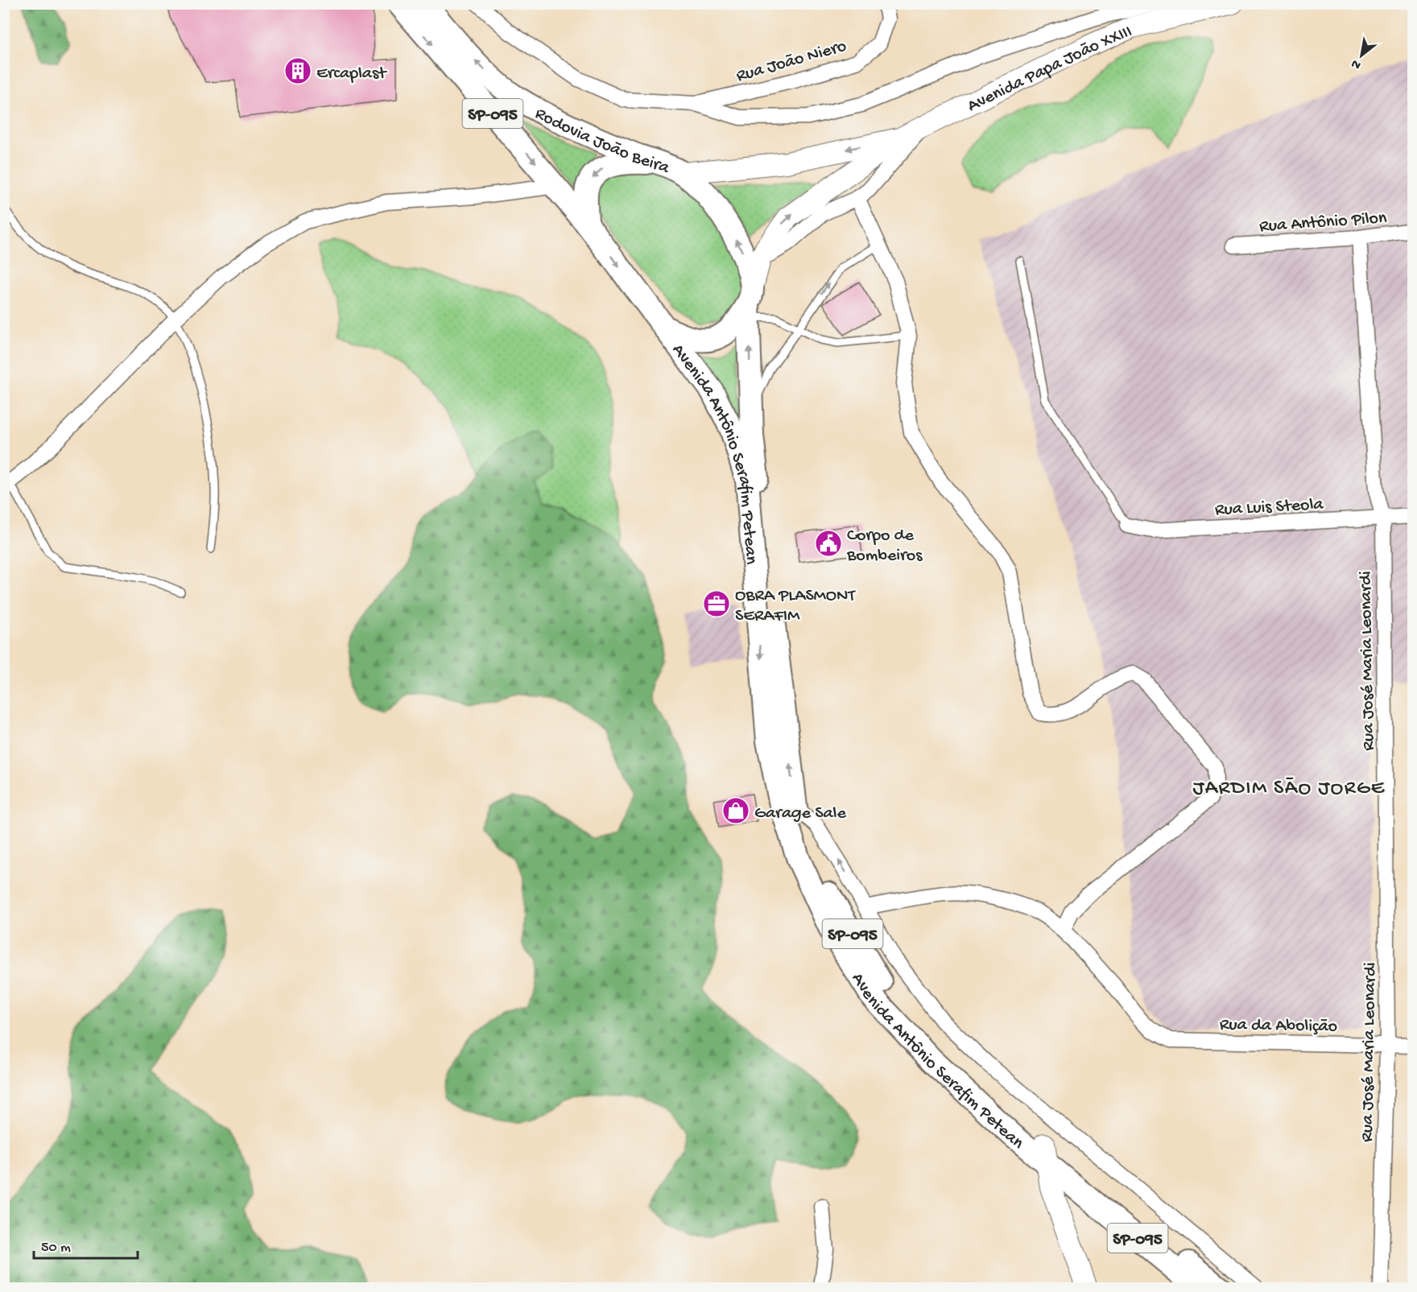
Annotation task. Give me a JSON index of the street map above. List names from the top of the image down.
{
  "streets": {
    "main road": [
      "Avenida Papa João XXIII",
      "SP-095",
      "Rodovia João Beira",
      "Avenida Antônio Serafim Petean"
    ],
    "street": [
      "Rua João Niero",
      "Rua Antônio Pilon",
      "Rua Luis Steola",
      "Rua José Maria Leonardi",
      "Rua da Abolição"
    ]
  },
  "crossings": [
    ["Avenida Papa João XXIII", "SP-095"],
    ["Avenida Papa João XXIII", "Rodovia João Beira"],
    ["Avenida Papa João XXIII", "Avenida Antônio Serafim Petean"],
    ["SP-095", "Rodovia João Beira"],
    ["SP-095", "Avenida Antônio Serafim Petean"],
    ["Rodovia João Beira", "Avenida Antônio Serafim Petean"],
    ["Rua Antônio Pilon", "Rua José Maria Leonardi"],
    ["Rua Luis Steola", "Rua José Maria Leonardi"],
    ["Rua José Maria Leonardi", "Rua da Abolição"]
  ],
  "districts": ["JARDIM SÃO JORGE"],
  "places": {
    "building": ["Ercaplast"],
    "public building": ["Corpo de Bombeiros"],
    "office": ["OBRA PLASMONT SERAFIM"],
    "shop": ["Garage Sale"]
  },
  "scale_bar": "50 m",
  "north": "bottom left"
}
